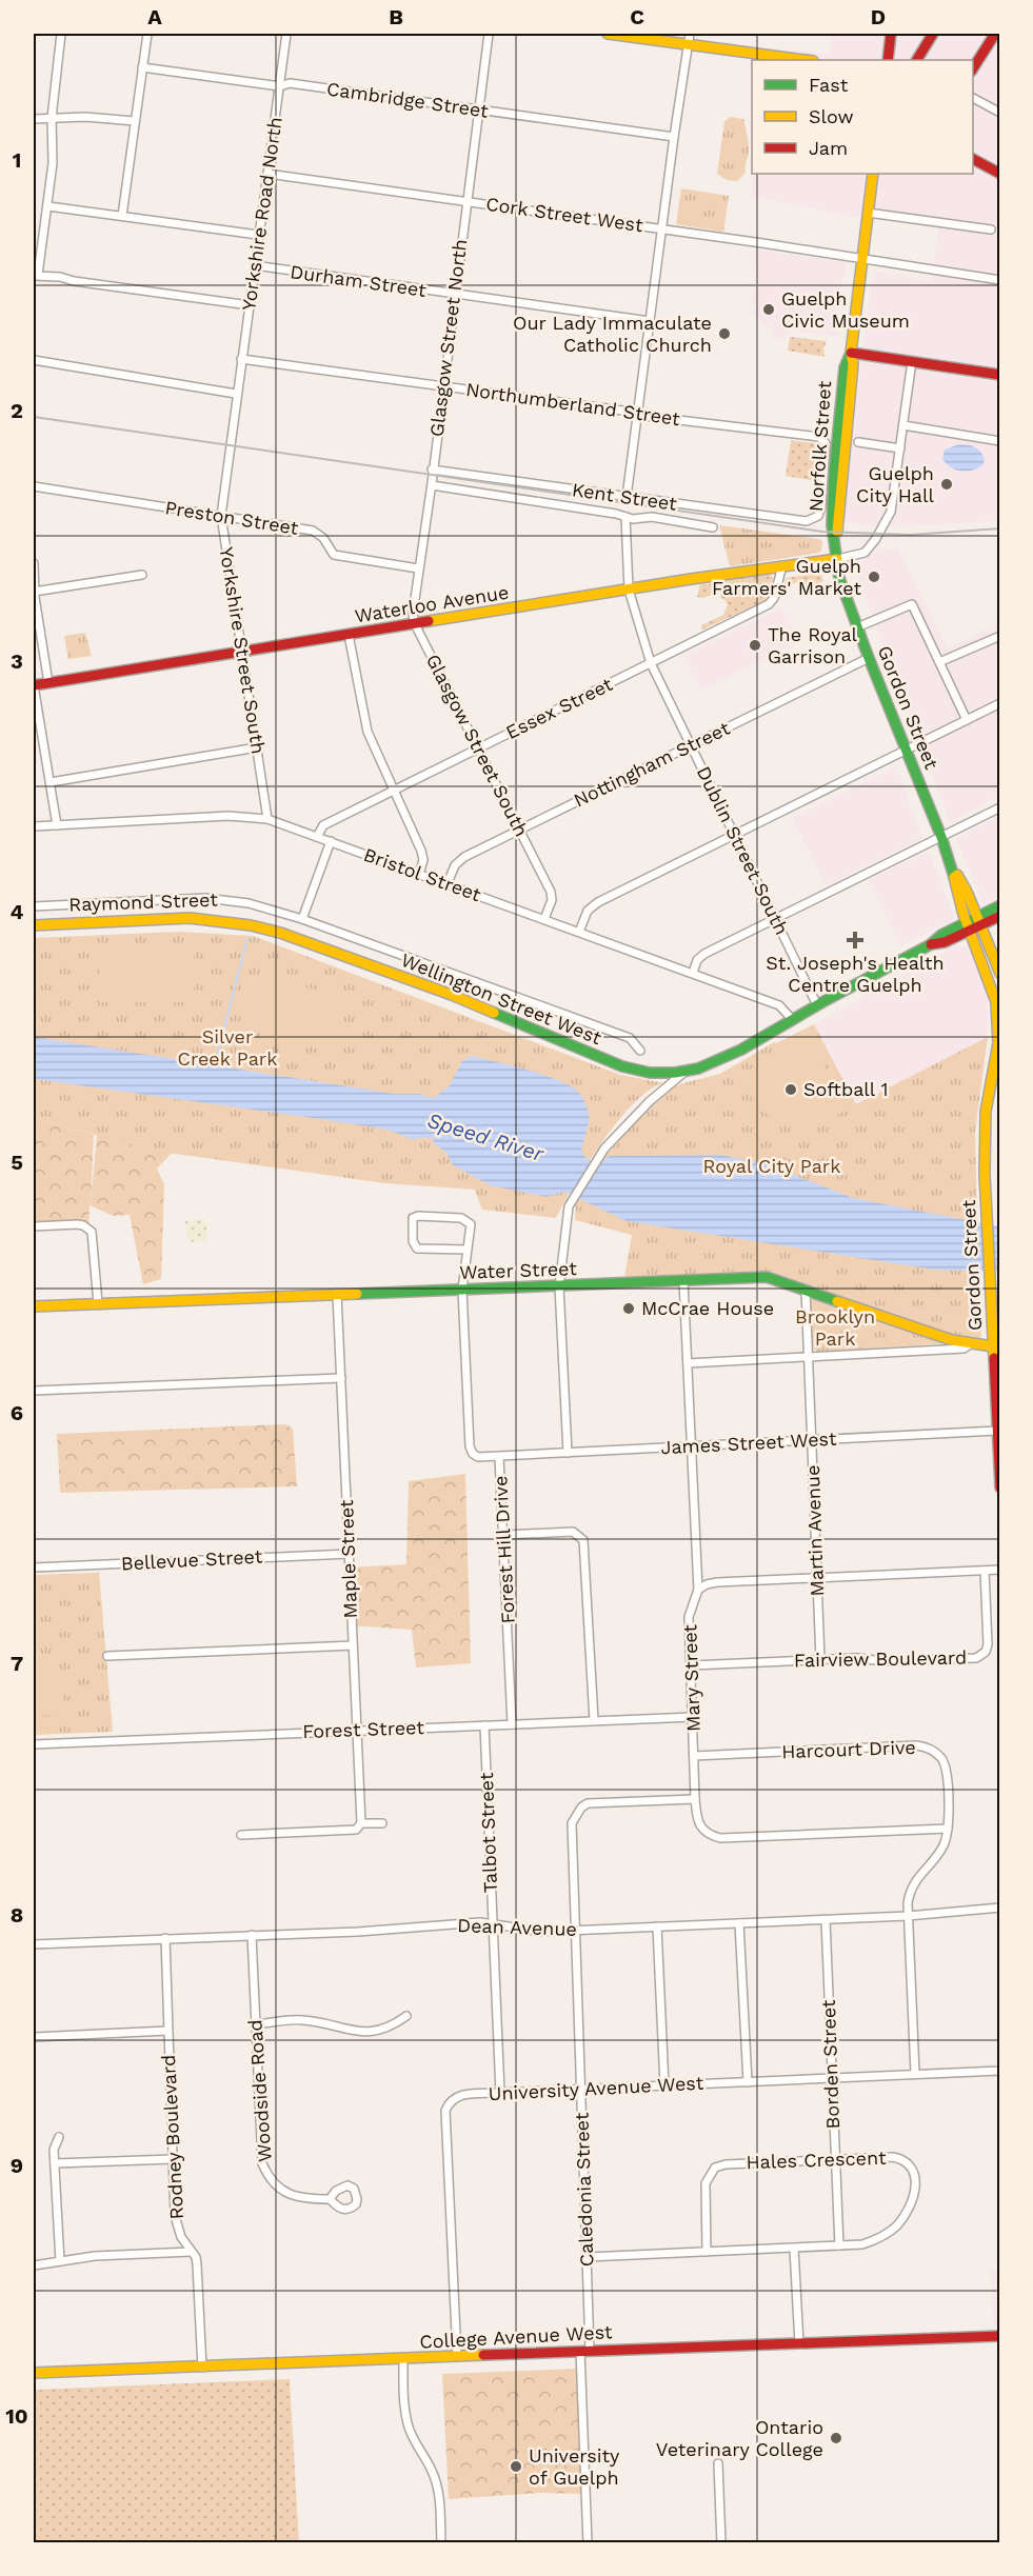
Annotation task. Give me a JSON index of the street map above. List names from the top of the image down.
{
  "streets": {
    "main road": [
      "Norfolk Street",
      "Waterloo Avenue",
      "Gordon Street",
      "Wellington Street West",
      "Water Street",
      "College Avenue West"
    ],
    "street": [
      "Cambridge Street",
      "Yorkshire Road North",
      "Cork Street West",
      "Durham Street",
      "Glasgow Street North",
      "Northumberland Street",
      "Kent Street",
      "Preston Street",
      "Yorkshire Street South",
      "Essex Street",
      "Glasgow Street South",
      "Nottingham Street",
      "Dublin Street South",
      "Bristol Street",
      "Raymond Street",
      "James Street West",
      "Martin Avenue",
      "Forest Hill Drive",
      "Maple Street",
      "Bellevue Street",
      "Fairview Boulevard",
      "Mary Street",
      "Forest Street",
      "Harcourt Drive",
      "Talbot Street",
      "Dean Avenue",
      "Borden Street",
      "University Avenue West",
      "Woodside Road",
      "Rodney Boulevard",
      "Hales Crescent",
      "Caledonia Street"
    ]
  },
  "crossings": [
    ["Cambridge Street", "Yorkshire Road North"],
    ["Cambridge Street", "Glasgow Street North"],
    ["Yorkshire Road North", "Cork Street West"],
    ["Yorkshire Road North", "Durham Street"],
    ["Yorkshire Road North", "Northumberland Street"],
    ["Yorkshire Road North", "Yorkshire Street South"],
    ["Cork Street West", "Glasgow Street North"],
    ["Cork Street West", "Norfolk Street"],
    ["Durham Street", "Glasgow Street North"],
    ["Glasgow Street North", "Northumberland Street"],
    ["Glasgow Street North", "Kent Street"],
    ["Glasgow Street North", "Preston Street"],
    ["Glasgow Street North", "Glasgow Street South"],
    ["Northumberland Street", "Kent Street"],
    ["Norfolk Street", "Waterloo Avenue"],
    ["Norfolk Street", "Gordon Street"],
    ["Kent Street", "Dublin Street South"],
    ["Preston Street", "Yorkshire Street South"],
    ["Preston Street", "Glasgow Street South"],
    ["Waterloo Avenue", "Yorkshire Street South"],
    ["Waterloo Avenue", "Gordon Street"],
    ["Waterloo Avenue", "Essex Street"],
    ["Waterloo Avenue", "Glasgow Street South"],
    ["Waterloo Avenue", "Dublin Street South"],
    ["Yorkshire Street South", "Bristol Street"],
    ["Gordon Street", "Nottingham Street"],
    ["Gordon Street", "Wellington Street West"],
    ["Gordon Street", "Water Street"],
    ["Gordon Street", "James Street West"],
    ["Essex Street", "Glasgow Street South"],
    ["Essex Street", "Dublin Street South"],
    ["Essex Street", "Bristol Street"],
    ["Glasgow Street South", "Nottingham Street"],
    ["Glasgow Street South", "Bristol Street"],
    ["Nottingham Street", "Dublin Street South"],
    ["Nottingham Street", "Bristol Street"],
    ["Dublin Street South", "Wellington Street West"],
    ["Bristol Street", "Wellington Street West"],
    ["Water Street", "Martin Avenue"],
    ["Water Street", "Forest Hill Drive"],
    ["Water Street", "Maple Street"],
    ["Water Street", "Mary Street"],
    ["James Street West", "Martin Avenue"],
    ["James Street West", "Forest Hill Drive"],
    ["James Street West", "Mary Street"],
    ["Martin Avenue", "Fairview Boulevard"],
    ["Forest Hill Drive", "Forest Street"],
    ["Maple Street", "Bellevue Street"],
    ["Maple Street", "Forest Street"],
    ["Fairview Boulevard", "Mary Street"],
    ["Mary Street", "Forest Street"],
    ["Mary Street", "Harcourt Drive"],
    ["Mary Street", "Caledonia Street"],
    ["Forest Street", "Talbot Street"],
    ["Harcourt Drive", "Dean Avenue"],
    ["Harcourt Drive", "University Avenue West"],
    ["Talbot Street", "Dean Avenue"],
    ["Talbot Street", "University Avenue West"],
    ["Dean Avenue", "Borden Street"],
    ["Dean Avenue", "Woodside Road"],
    ["Dean Avenue", "Rodney Boulevard"],
    ["Dean Avenue", "Caledonia Street"],
    ["Borden Street", "University Avenue West"],
    ["Borden Street", "Hales Crescent"],
    ["University Avenue West", "Caledonia Street"],
    ["University Avenue West", "College Avenue West"],
    ["Rodney Boulevard", "College Avenue West"],
    ["Caledonia Street", "College Avenue West"]
  ],
  "water": ["Speed River"],
  "parks": ["Silver Creek Park", "Royal City Park", "Brooklyn Park"],
  "places": {
    "other": [
      "Guelph Civic Museum",
      "Our Lady Immaculate Catholic Church",
      "Guelph City Hall",
      "Guelph Farmers' Market",
      "The Royal Garrison",
      "Softball 1",
      "McCrae House",
      "Ontario Veterinary College",
      "University of Guelph"
    ],
    "health": ["St. Joseph's Health Centre Guelph"]
  },
  "legend": ["Fast", "Slow", "Jam"],
  "grid": {
    "columns": [
      "A",
      "B",
      "C",
      "D"
    ],
    "rows": [
      "1",
      "2",
      "3",
      "4",
      "5",
      "6",
      "7",
      "8",
      "9",
      "10"
    ]
  }
}
